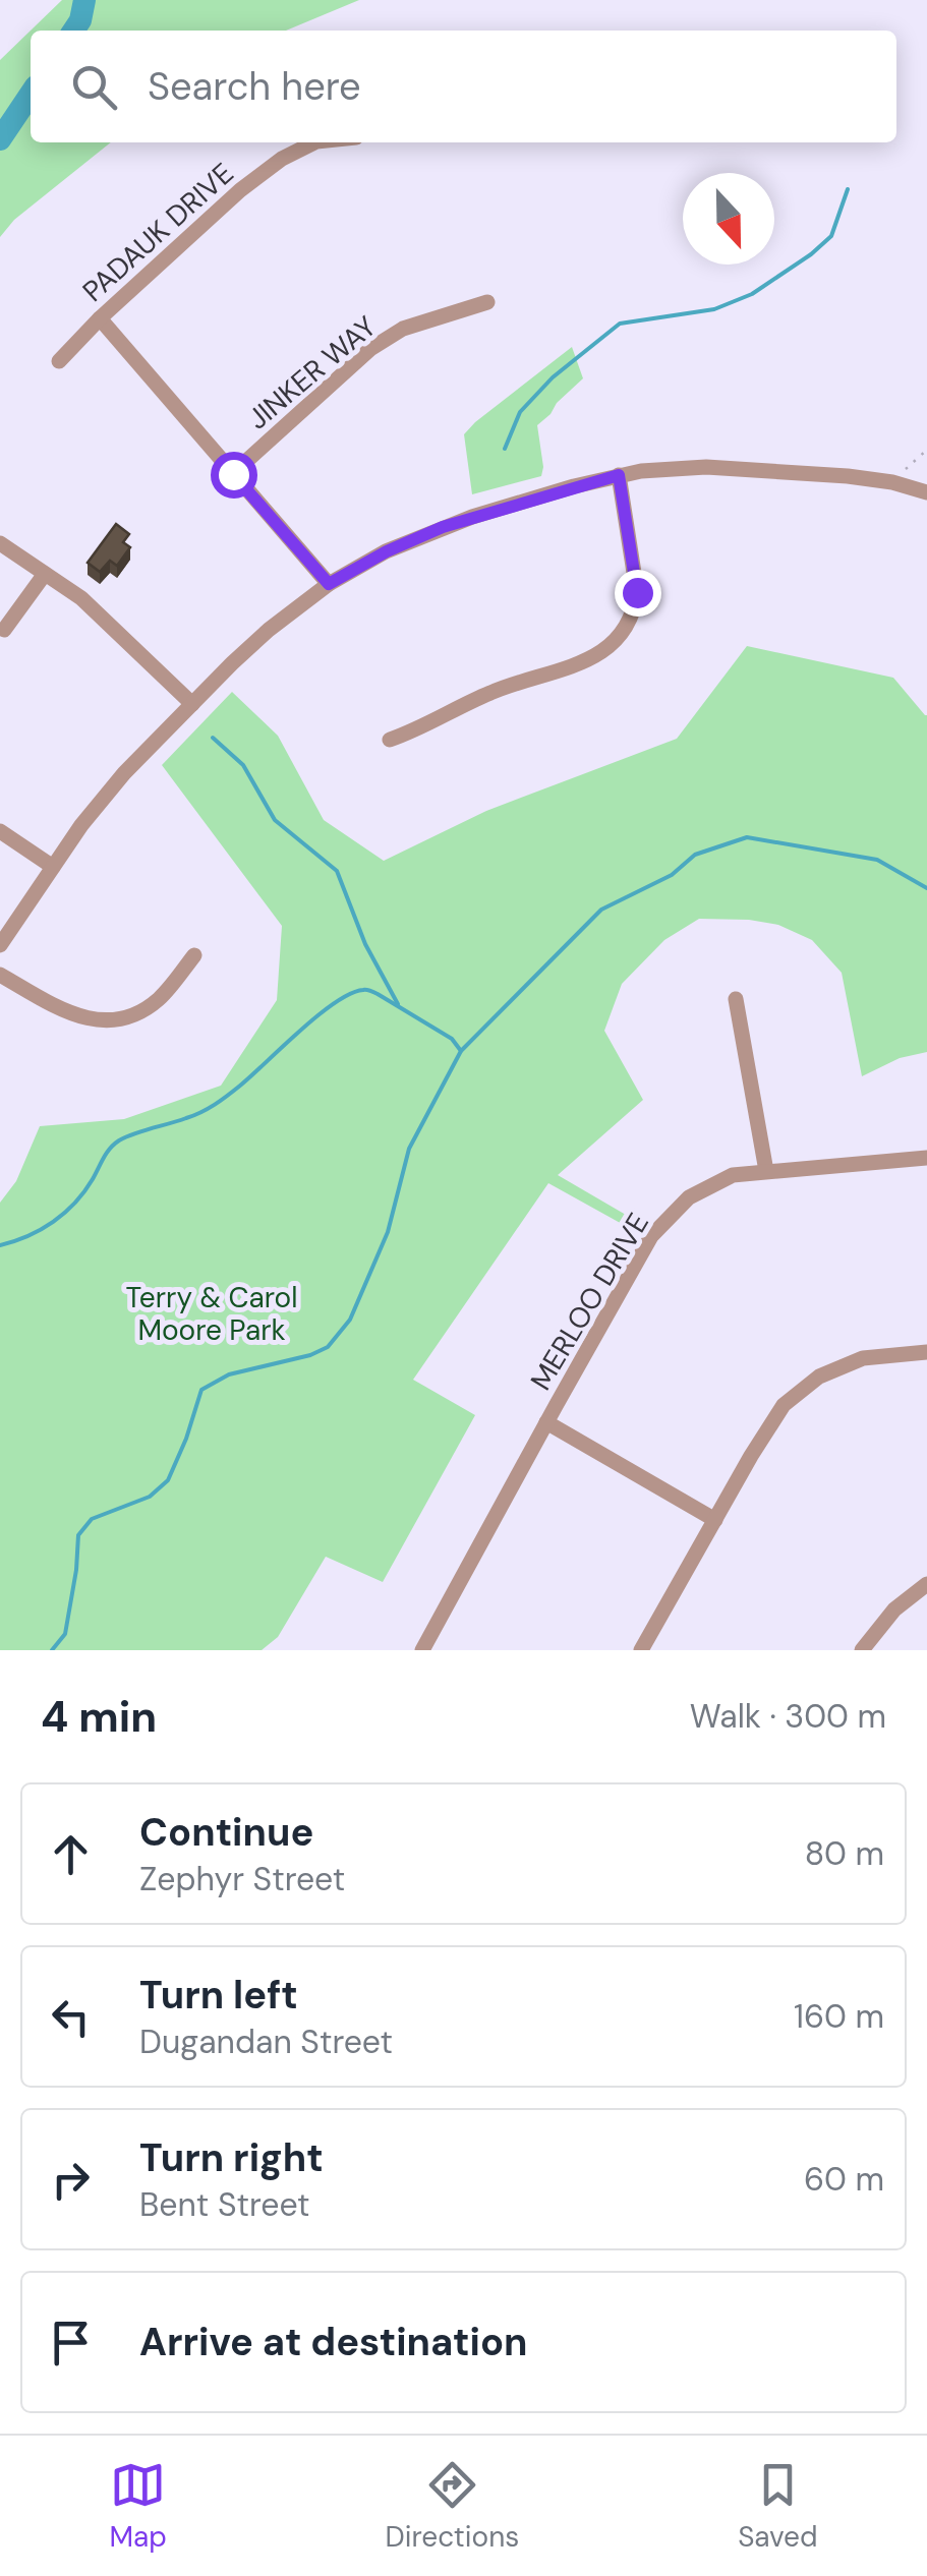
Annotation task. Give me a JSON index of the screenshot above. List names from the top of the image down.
{
  "streets": {
    "street": ["PADAUK DRIVE", "JINKER WAY", "MERLOO DRIVE"]
  },
  "parks": ["Terry & Carol Moore Park"],
  "north": "bottom",
  "page": {
    "search": "Search here",
    "heading": ["4 min", "Walk · 300 m"],
    "list": [
      ["Continue", "Zephyr Street", "80 m"],
      ["Turn left", "Dugandan Street", "160 m"],
      ["Turn right", "Bent Street", "60 m"],
      "Arrive at destination"
    ],
    "nav": ["Map", "Directions", "Saved"]
  }
}
